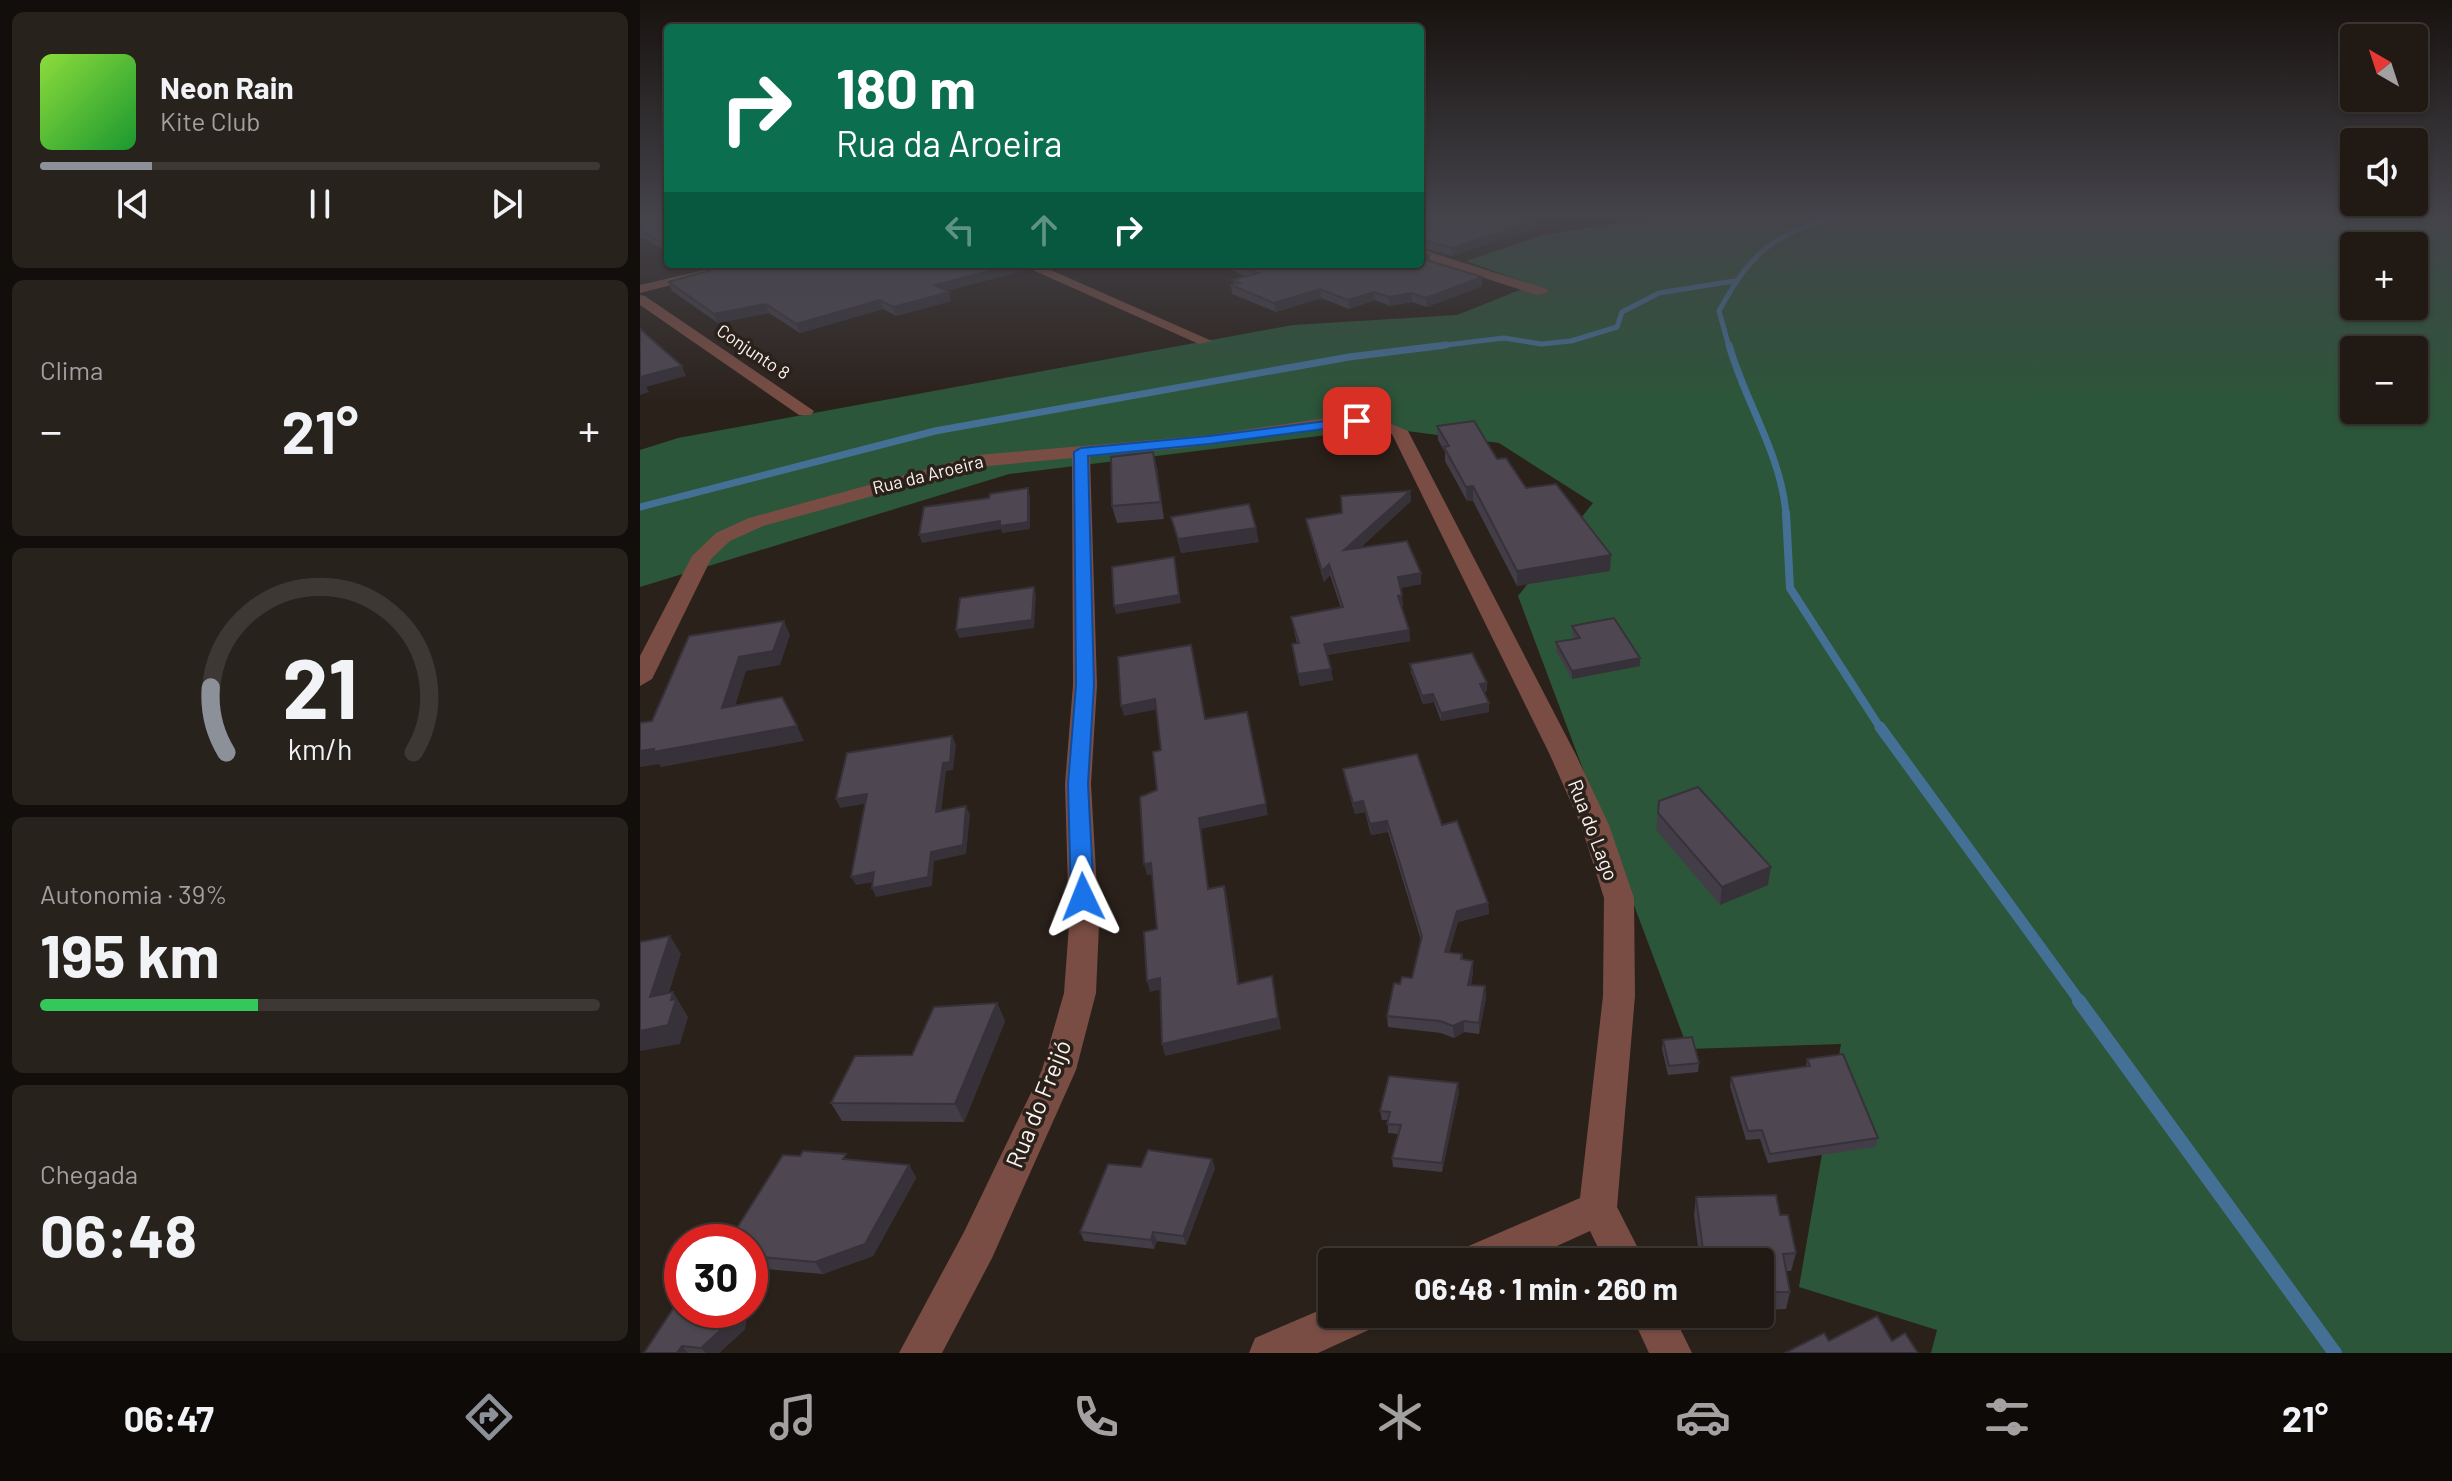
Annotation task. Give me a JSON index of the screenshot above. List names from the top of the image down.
{
  "streets": {
    "street": [
      "Conjunto 8",
      "Rua da Aroeira",
      "Rua do Lago",
      "Rua do Freijó"
    ]
  },
  "crossings": [
    ["Rua da Aroeira", "Rua do Lago"],
    ["Rua da Aroeira", "Rua do Freijó"]
  ],
  "north": "top left",
  "page": {
    "map_buttons": ["+", "−"],
    "turn": ["180 m", "Rua da Aroeira"],
    "song": ["Neon Rain", "Kite Club"],
    "tile": [
      "Clima",
      ["Autonomia · 39%", "195 km"],
      ["Chegada", "06:48"]
    ],
    "heat": ["−", "21°", "+"],
    "limit": "30",
    "trip": "06:48 · 1 min · 260 m",
    "tabs": ["06:47", "21°"],
    "gauge": ["21", "km/h"]
  }
}
